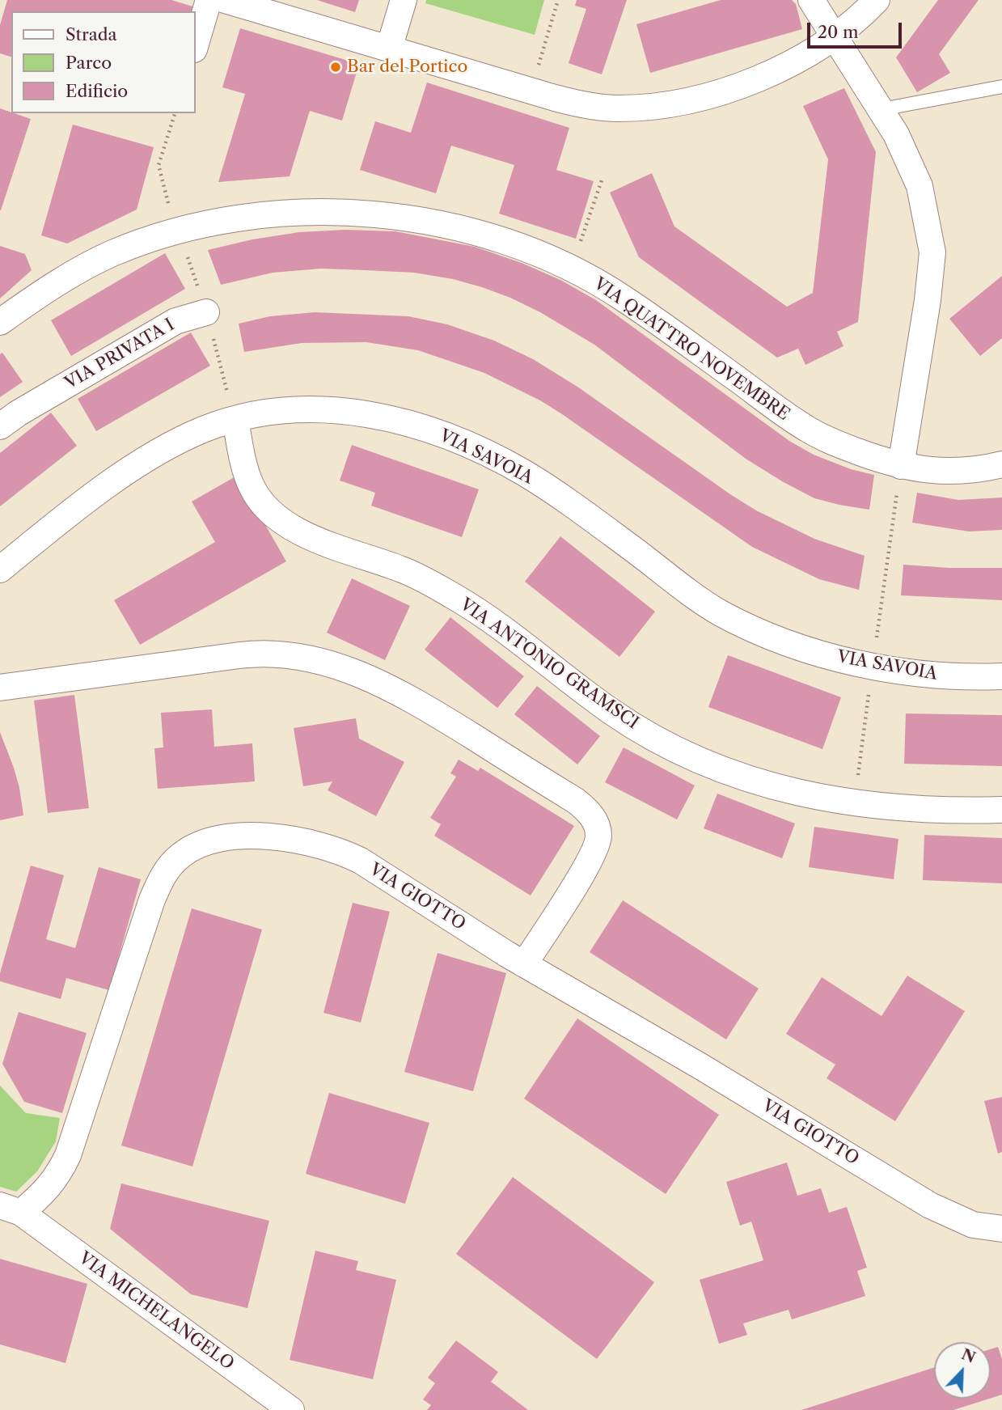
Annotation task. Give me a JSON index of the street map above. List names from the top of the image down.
{
  "streets": {
    "street": [
      "VIA QUATTRO NOVEMBRE",
      "VIA PRIVATA I",
      "VIA SAVOIA",
      "VIA ANTONIO GRAMSCI",
      "VIA GIOTTO",
      "VIA MICHELANGELO"
    ]
  },
  "crossings": [
    ["VIA SAVOIA", "VIA ANTONIO GRAMSCI"],
    ["VIA GIOTTO", "VIA MICHELANGELO"]
  ],
  "places": ["Bar del Portico"],
  "legend": ["Strada", "Parco", "Edificio"],
  "scale_bar": "20 m",
  "north": "top right"
}
